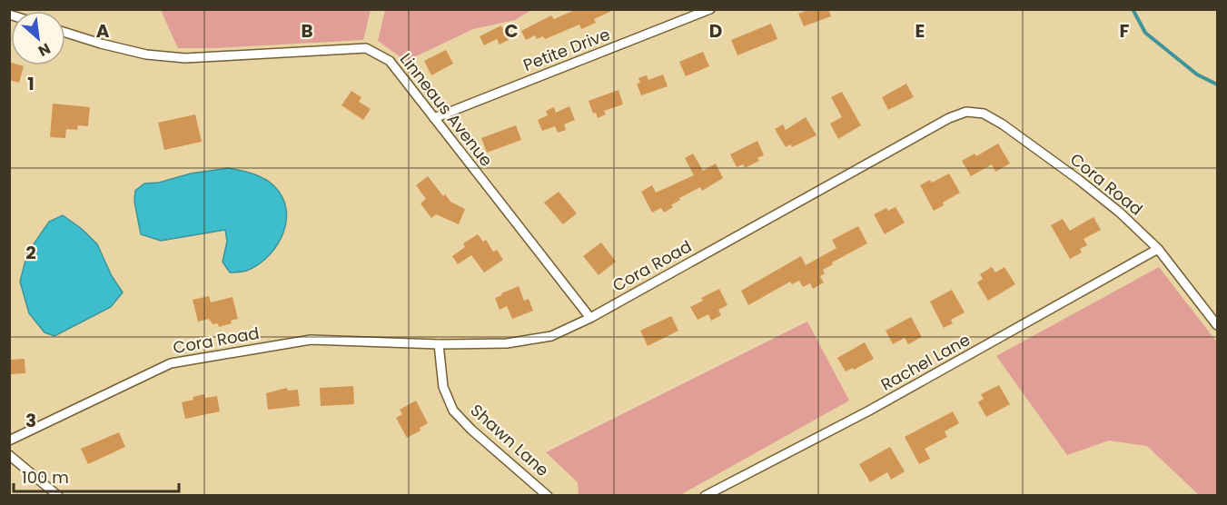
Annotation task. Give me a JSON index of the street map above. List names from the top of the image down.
{
  "streets": {
    "street": [
      "Petite Drive",
      "Linneaus Avenue",
      "Cora Road",
      "Rachel Lane",
      "Shawn Lane"
    ]
  },
  "crossings": [
    ["Petite Drive", "Linneaus Avenue"],
    ["Linneaus Avenue", "Cora Road"],
    ["Cora Road", "Rachel Lane"],
    ["Cora Road", "Shawn Lane"]
  ],
  "scale_bar": "100 m",
  "north": "bottom right",
  "grid": {
    "columns": [
      "A",
      "B",
      "C",
      "D",
      "E",
      "F"
    ],
    "rows": ["1", "2", "3"]
  }
}
